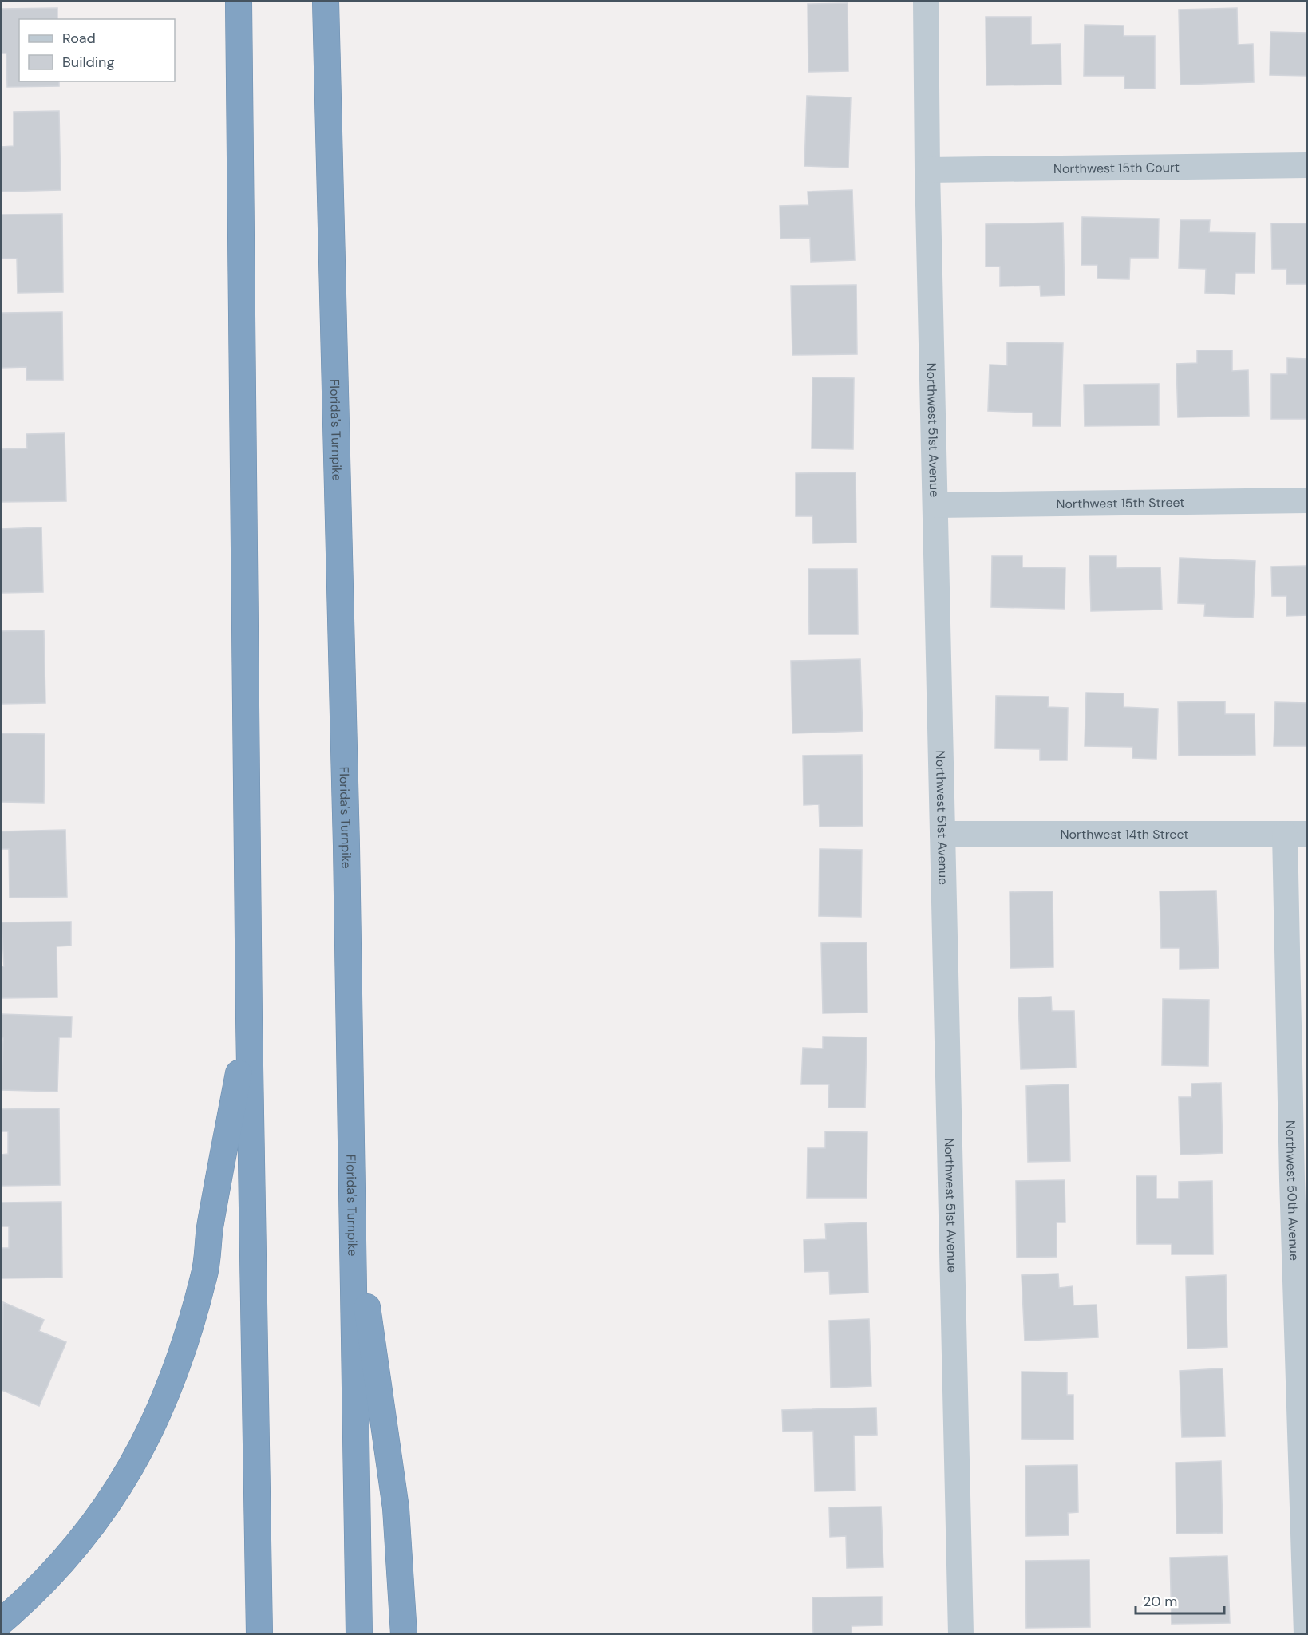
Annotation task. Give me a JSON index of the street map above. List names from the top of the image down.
{
  "streets": {
    "highway": ["Florida's Turnpike"],
    "street": [
      "Northwest 15th Court",
      "Northwest 51st Avenue",
      "Northwest 15th Street",
      "Northwest 14th Street",
      "Northwest 50th Avenue"
    ]
  },
  "crossings": [
    ["Northwest 15th Court", "Northwest 51st Avenue"],
    ["Northwest 51st Avenue", "Northwest 15th Street"],
    ["Northwest 51st Avenue", "Northwest 14th Street"],
    ["Northwest 14th Street", "Northwest 50th Avenue"]
  ],
  "legend": ["Road", "Building"],
  "scale_bar": "20 m"
}
